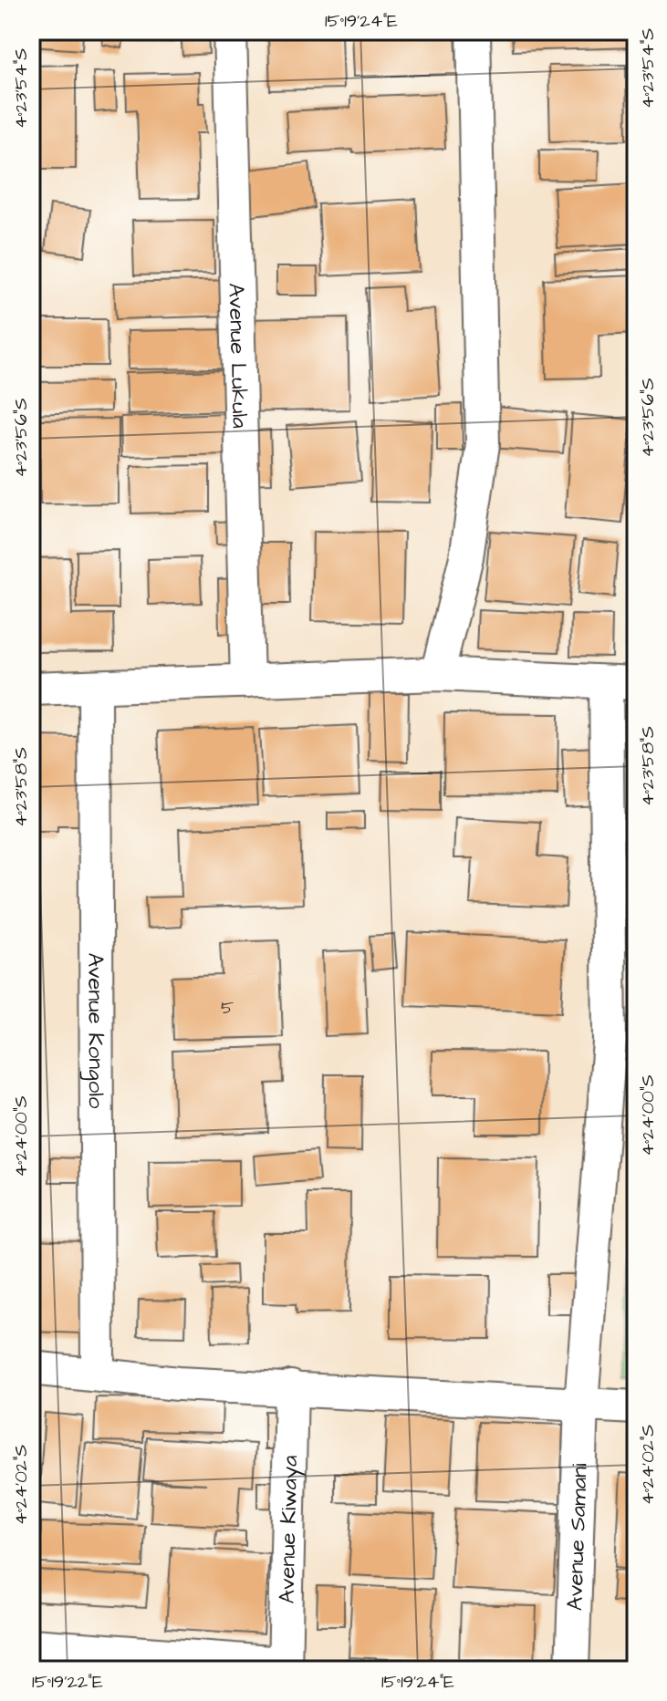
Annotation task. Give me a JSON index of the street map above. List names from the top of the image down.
{
  "streets": {
    "street": [
      "Avenue Lukula",
      "Avenue Kongolo",
      "Avenue Kiwaya",
      "Avenue Samani"
    ]
  },
  "house_numbers": ["5"],
  "coordinates": [
    "15°19'24\"E",
    "4°23'54\"S",
    "4°23'56\"S",
    "4°23'58\"S",
    "4°24'00\"S",
    "4°24'02\"S",
    "15°19'22\"E"
  ]
}
